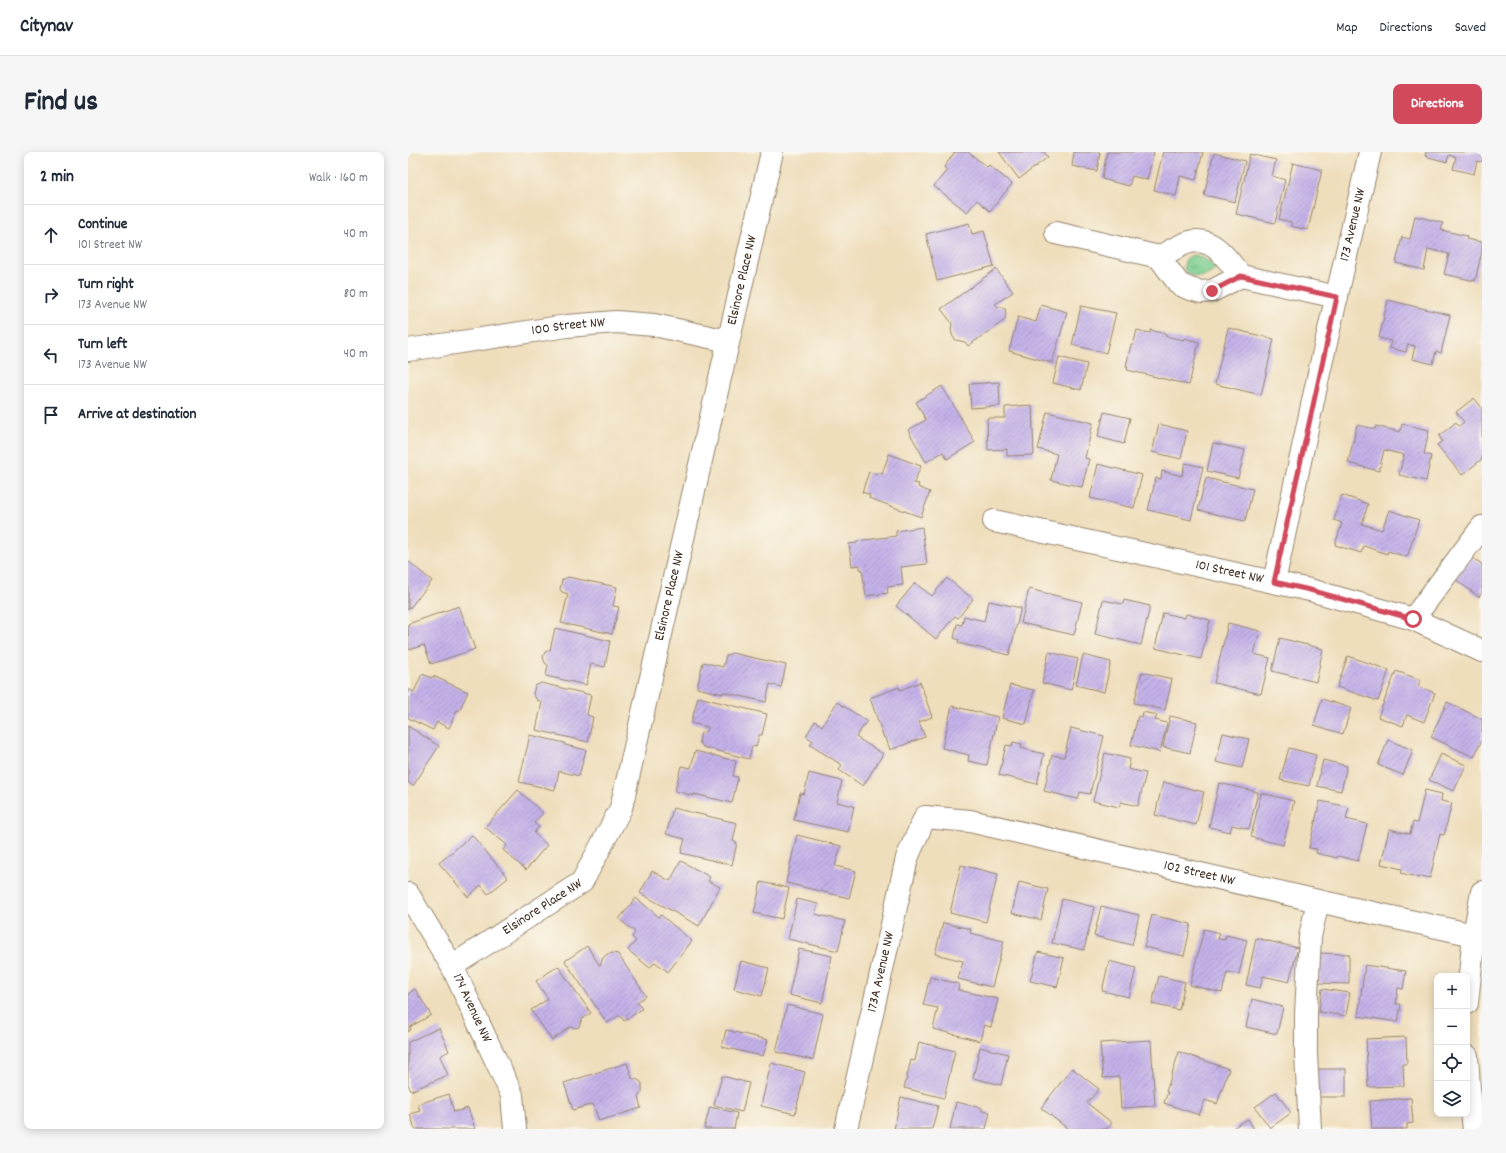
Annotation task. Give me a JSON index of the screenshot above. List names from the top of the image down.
{
  "streets": {
    "street": [
      "173 Avenue NW",
      "Elsinore Place NW",
      "100 Street NW",
      "101 Street NW",
      "102 Street NW",
      "173A Avenue NW",
      "174 Avenue NW"
    ]
  },
  "crossings": [
    ["173 Avenue NW", "101 Street NW"],
    ["Elsinore Place NW", "100 Street NW"],
    ["Elsinore Place NW", "174 Avenue NW"],
    ["102 Street NW", "173A Avenue NW"]
  ],
  "page": {
    "header": "Citynav",
    "nav": ["Map", "Directions", "Saved"],
    "title": "Find us",
    "buttons": "Directions",
    "heading": ["2 min", "Walk · 160 m"],
    "list": [
      ["Continue", "101 Street NW", "40 m"],
      ["Turn right", "173 Avenue NW", "80 m"],
      ["Turn left", "173 Avenue NW", "40 m"],
      "Arrive at destination"
    ],
    "map_buttons": ["+", "−"]
  }
}
